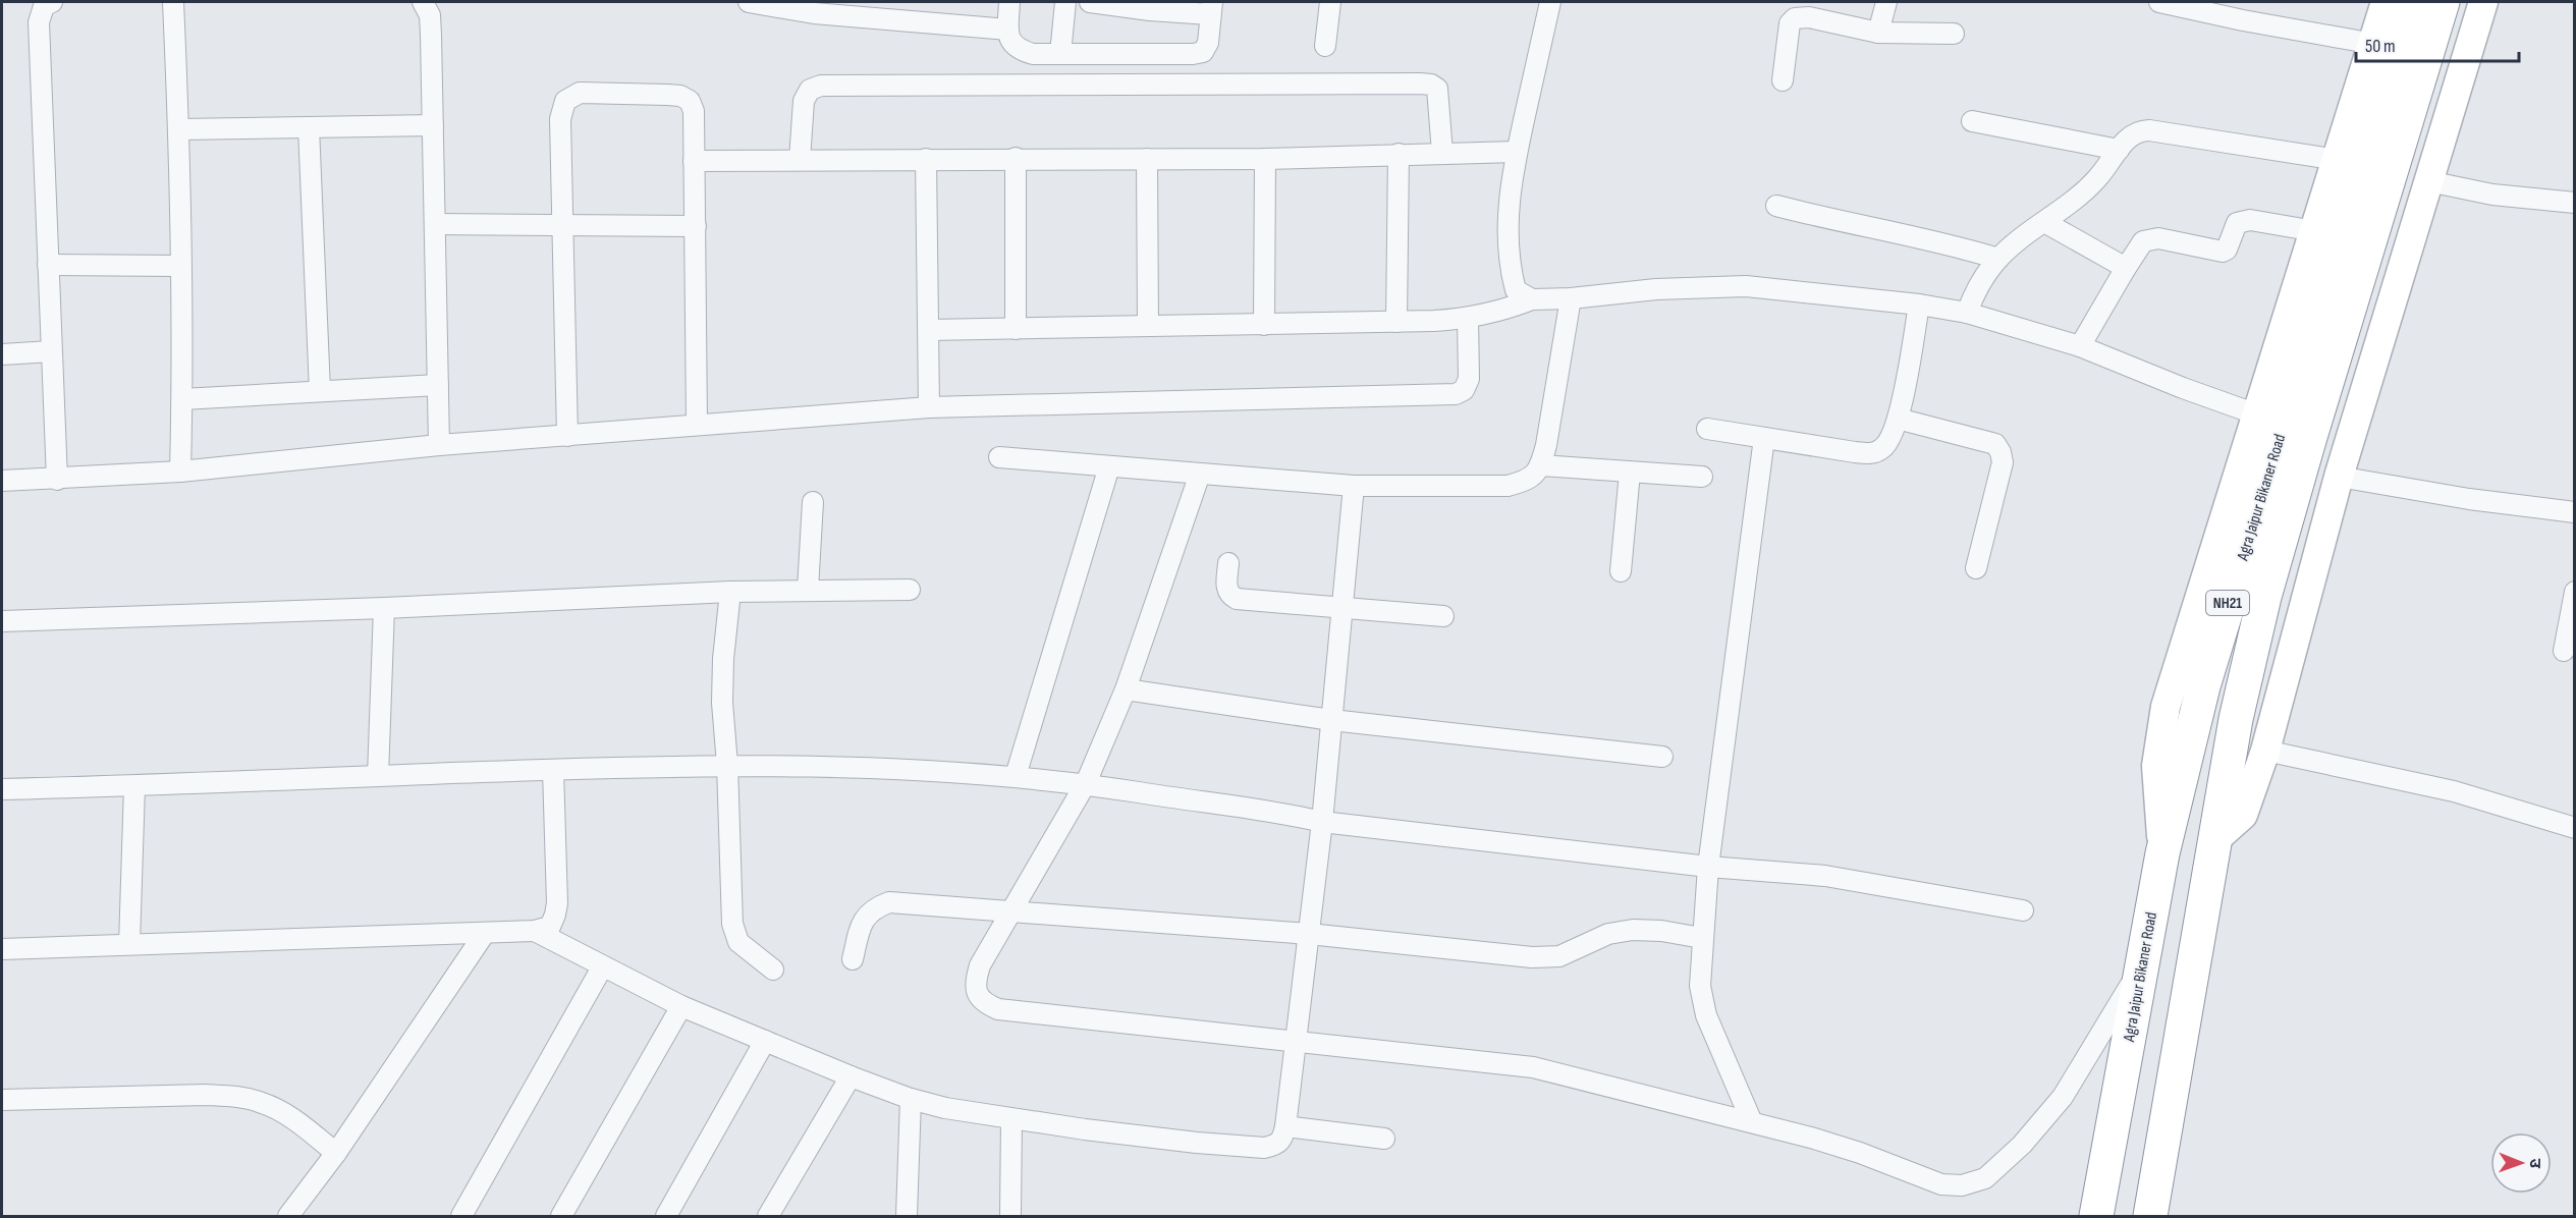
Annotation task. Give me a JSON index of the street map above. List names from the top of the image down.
{
  "streets": {
    "highway": ["Agra Jaipur Bikaner Road", "NH21"]
  },
  "scale_bar": "50 m",
  "north": "right"
}
